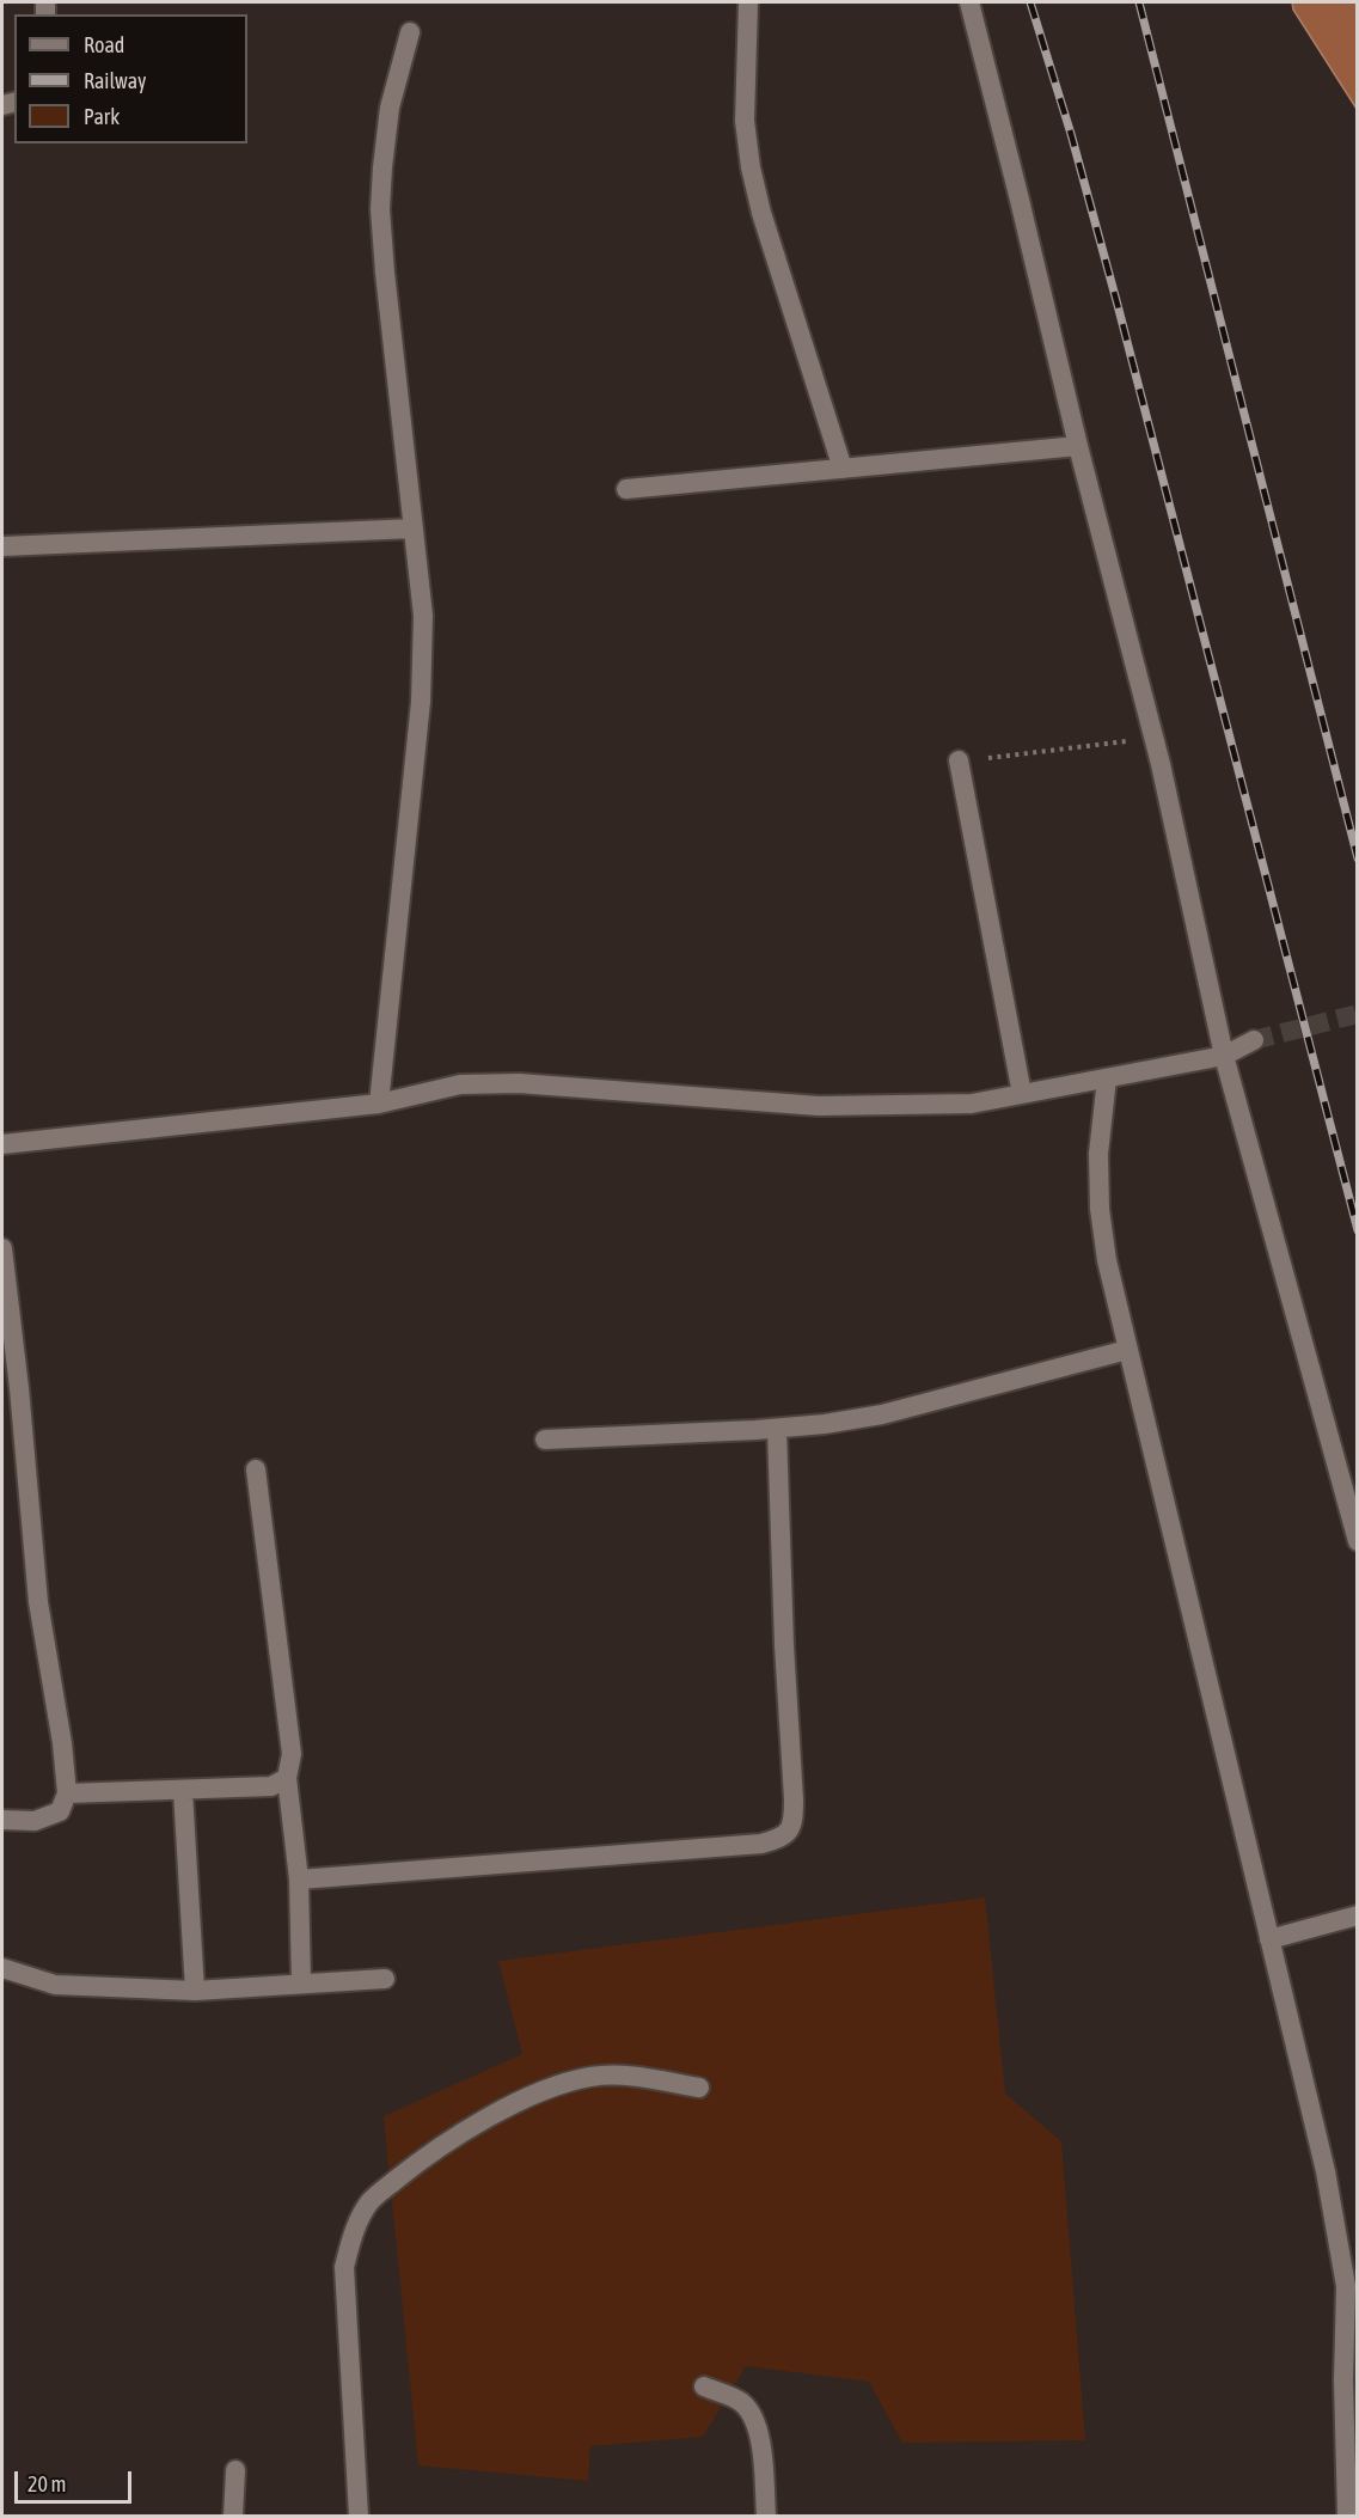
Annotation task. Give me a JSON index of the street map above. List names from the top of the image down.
{
  "legend": ["Road", "Railway", "Park"],
  "scale_bar": "20 m"
}
